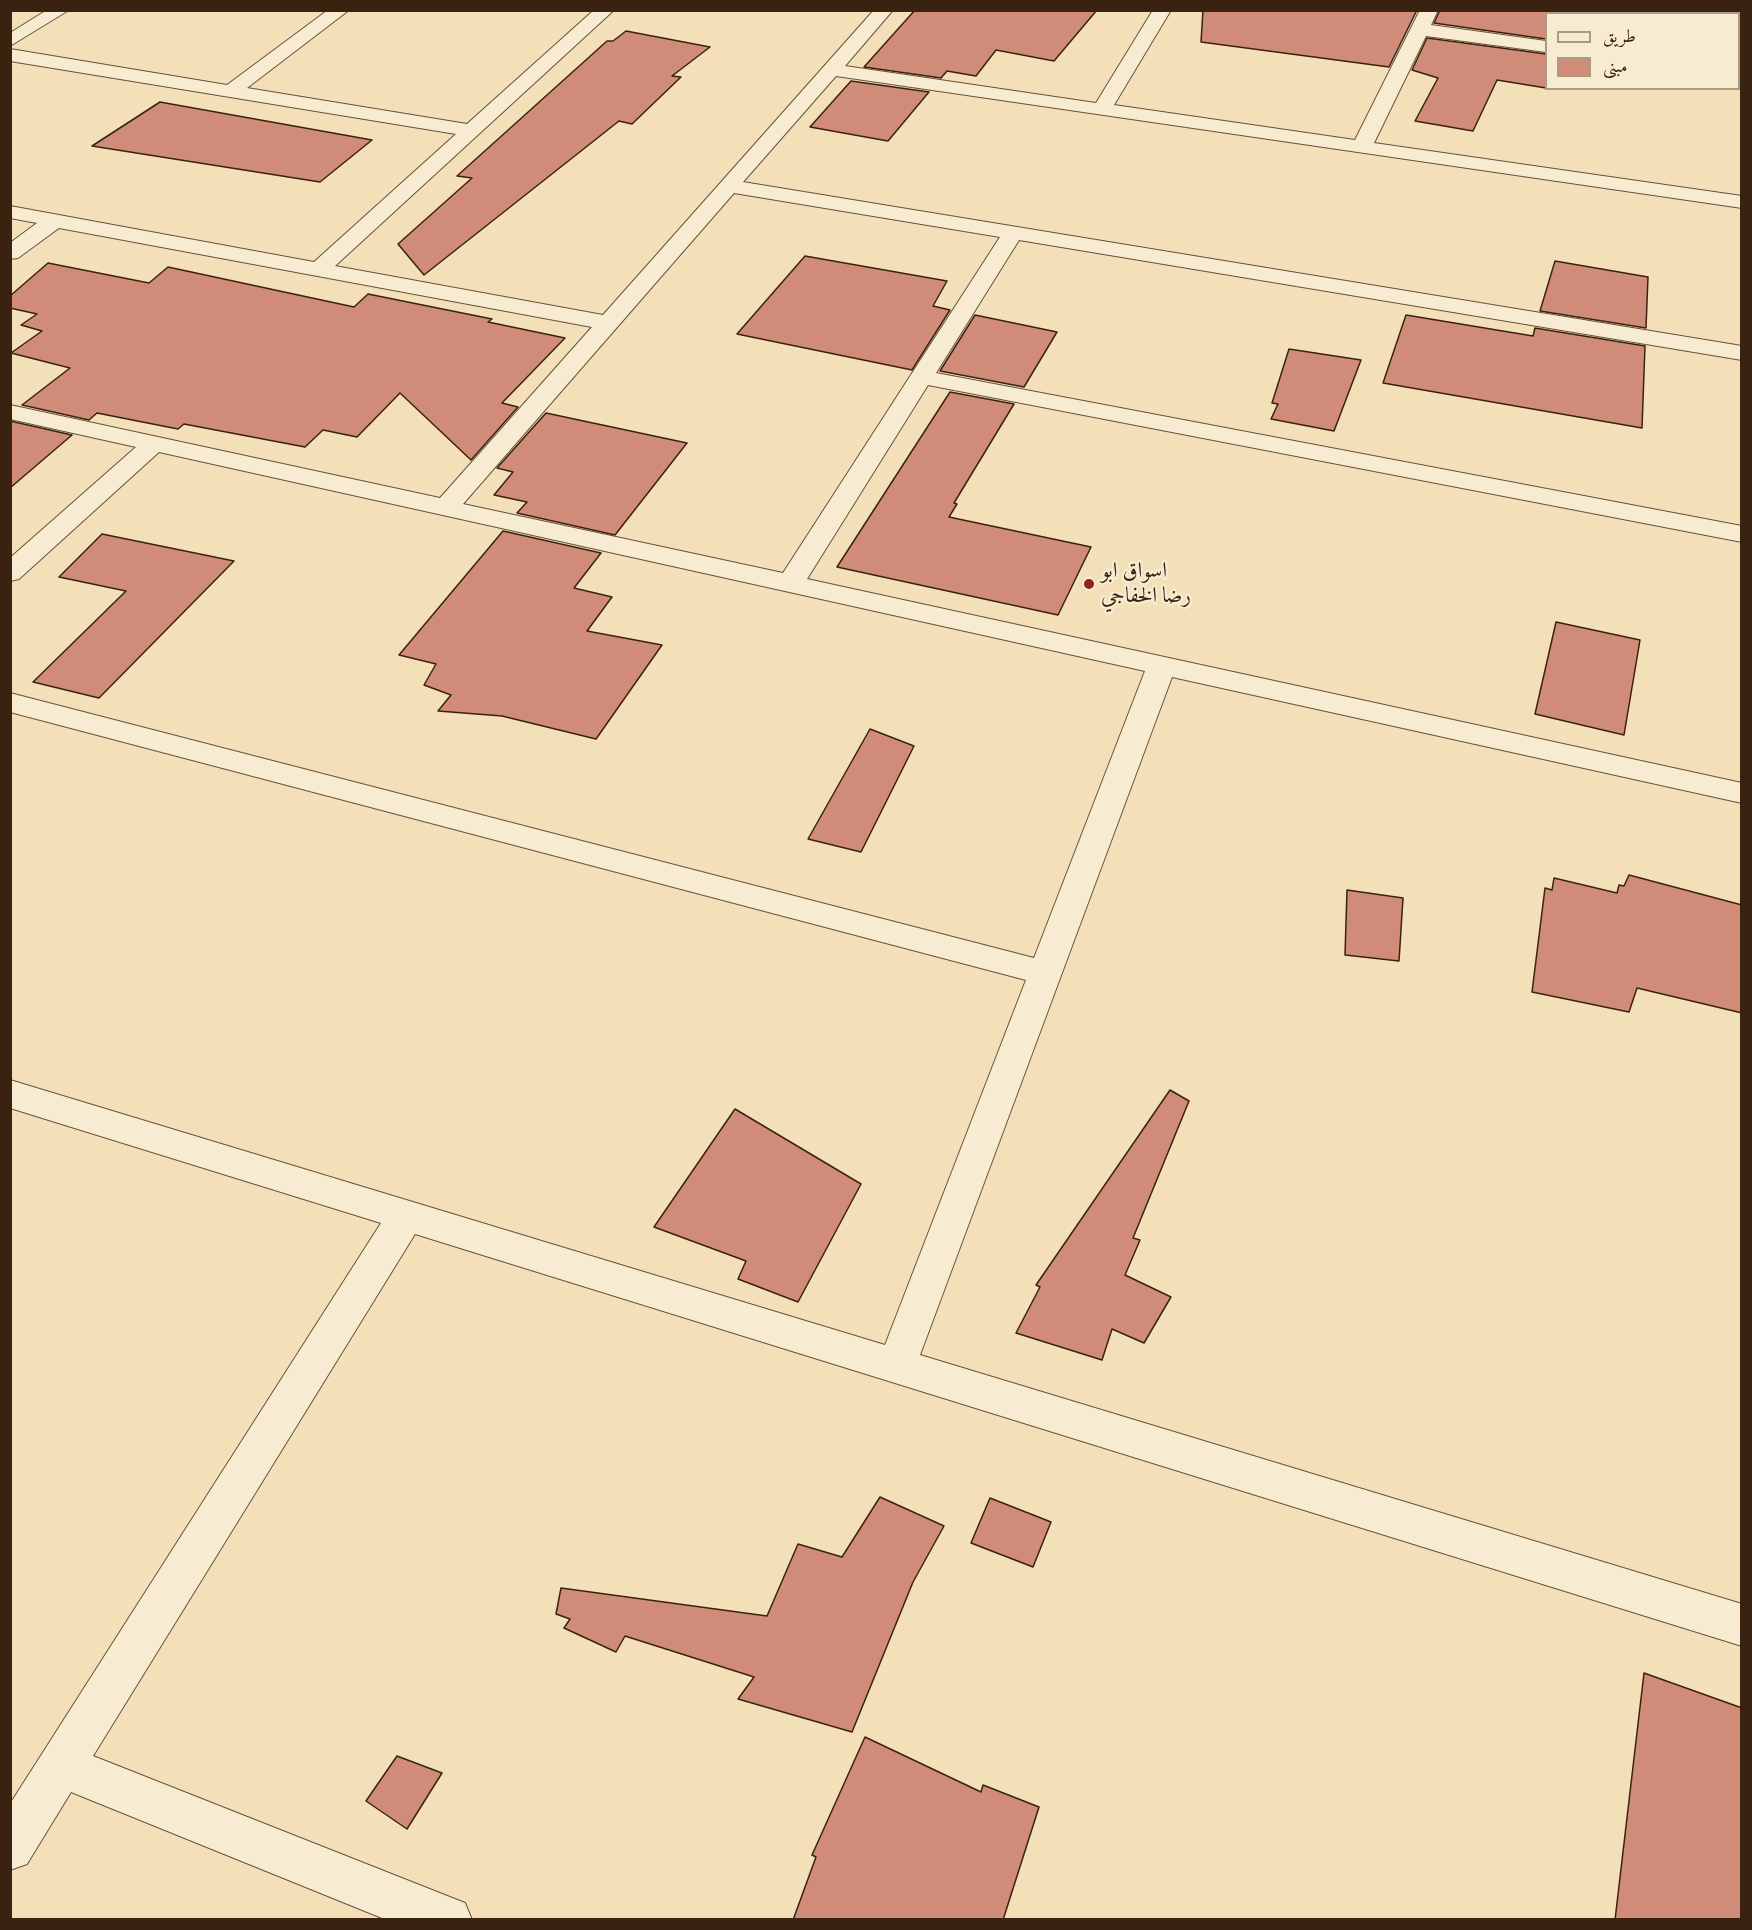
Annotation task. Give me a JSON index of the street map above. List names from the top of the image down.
{
  "places": ["اسواق ابو رضا الخفاجي"],
  "legend": ["طريق", "مبنى"]
}
